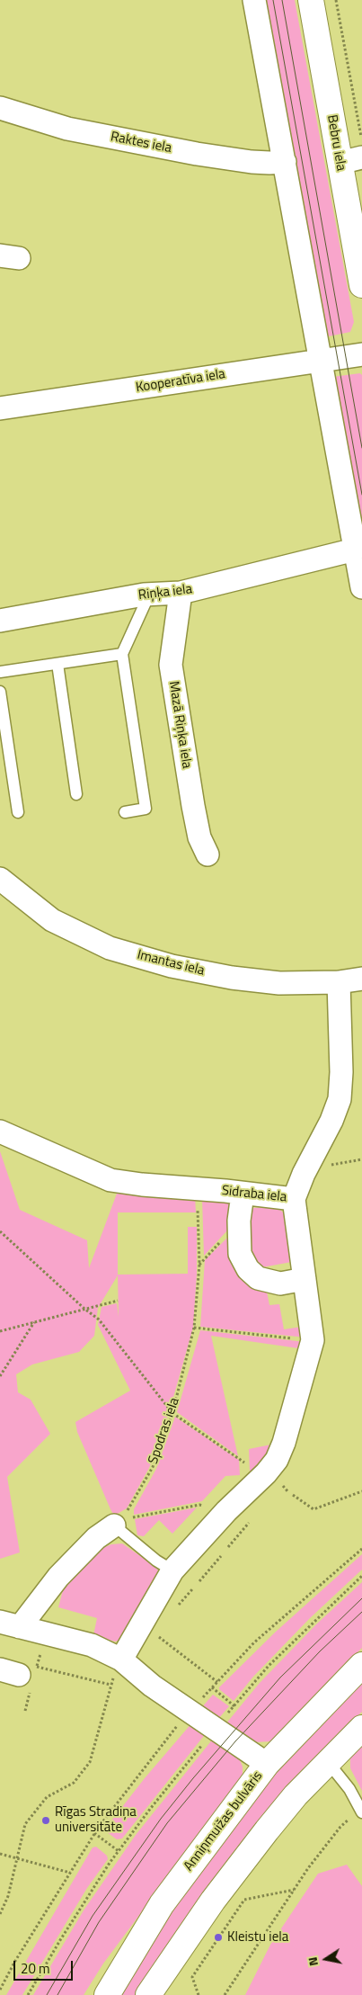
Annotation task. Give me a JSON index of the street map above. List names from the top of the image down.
{
  "streets": {
    "street": [
      "Raktes iela",
      "Bebru iela",
      "Kooperatīva iela",
      "Riņķa iela",
      "Mazā Riņķa iela",
      "Imantas iela",
      "Sidraba iela",
      "Anniņmuižas bulvāris"
    ],
    "path": ["Spodras iela"]
  },
  "crossings": [
    ["Riņķa iela", "Mazā Riņķa iela"],
    ["Imantas iela", "Sidraba iela"],
    ["Sidraba iela", "Spodras iela"]
  ],
  "places": ["Rīgas Stradiņa universitāte", "Kleistu iela"],
  "scale_bar": "20 m",
  "north": "left"
}
